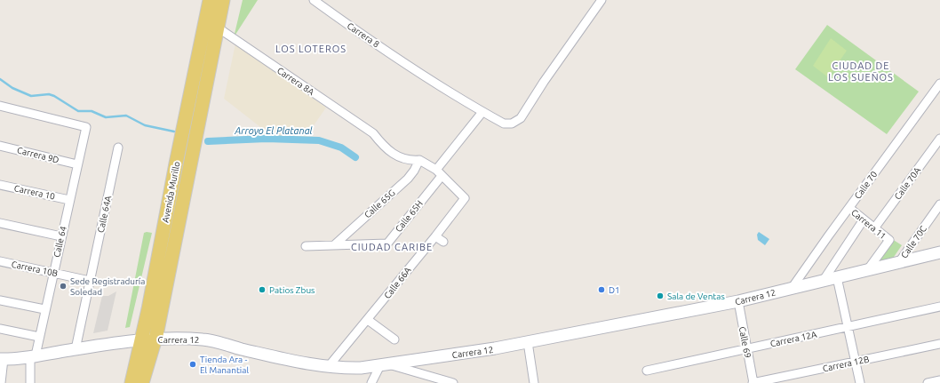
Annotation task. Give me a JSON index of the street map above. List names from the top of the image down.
{
  "streets": {
    "main road": ["Avenida Murillo", "Carrera 12"],
    "street": [
      "Carrera 8",
      "Carrera 8A",
      "Carrera 9D",
      "Calle 70A",
      "Calle 70",
      "Carrera 10",
      "Calle 65G",
      "Calle 64A",
      "Calle 65H",
      "Carrera 11",
      "Calle 64",
      "Calle 70C",
      "Carrera 10B",
      "Calle 66A",
      "Carrera 12A",
      "Calle 69",
      "Carrera 12B"
    ]
  },
  "crossings": [
    ["Carrera 8", "Calle 65H"],
    ["Carrera 8A", "Avenida Murillo"],
    ["Carrera 8A", "Calle 65G"],
    ["Carrera 9D", "Calle 64"],
    ["Calle 70A", "Carrera 11"],
    ["Calle 70", "Carrera 11"],
    ["Calle 70", "Carrera 12"],
    ["Carrera 10", "Calle 64"],
    ["Avenida Murillo", "Carrera 12"],
    ["Calle 65G", "Calle 65H"],
    ["Calle 64A", "Carrera 10B"],
    ["Calle 64A", "Carrera 12"],
    ["Calle 65H", "Calle 66A"],
    ["Carrera 11", "Carrera 12"],
    ["Calle 64", "Carrera 10B"],
    ["Calle 64", "Carrera 12"],
    ["Calle 70C", "Carrera 12"],
    ["Calle 66A", "Carrera 12"],
    ["Carrera 12", "Calle 69"],
    ["Carrera 12A", "Calle 69"],
    ["Calle 69", "Carrera 12B"]
  ],
  "districts": ["LOS LOTEROS", "CIUDAD DE LOS SUEÑOS", "CIUDAD CARIBE"],
  "water": ["Arroyo El Platanal"],
  "places": [
    "Sede Registraduría Soledad",
    "Patios Zbus",
    "D1",
    "Sala de Ventas",
    "Tienda Ara - El Manantial"
  ]
}
